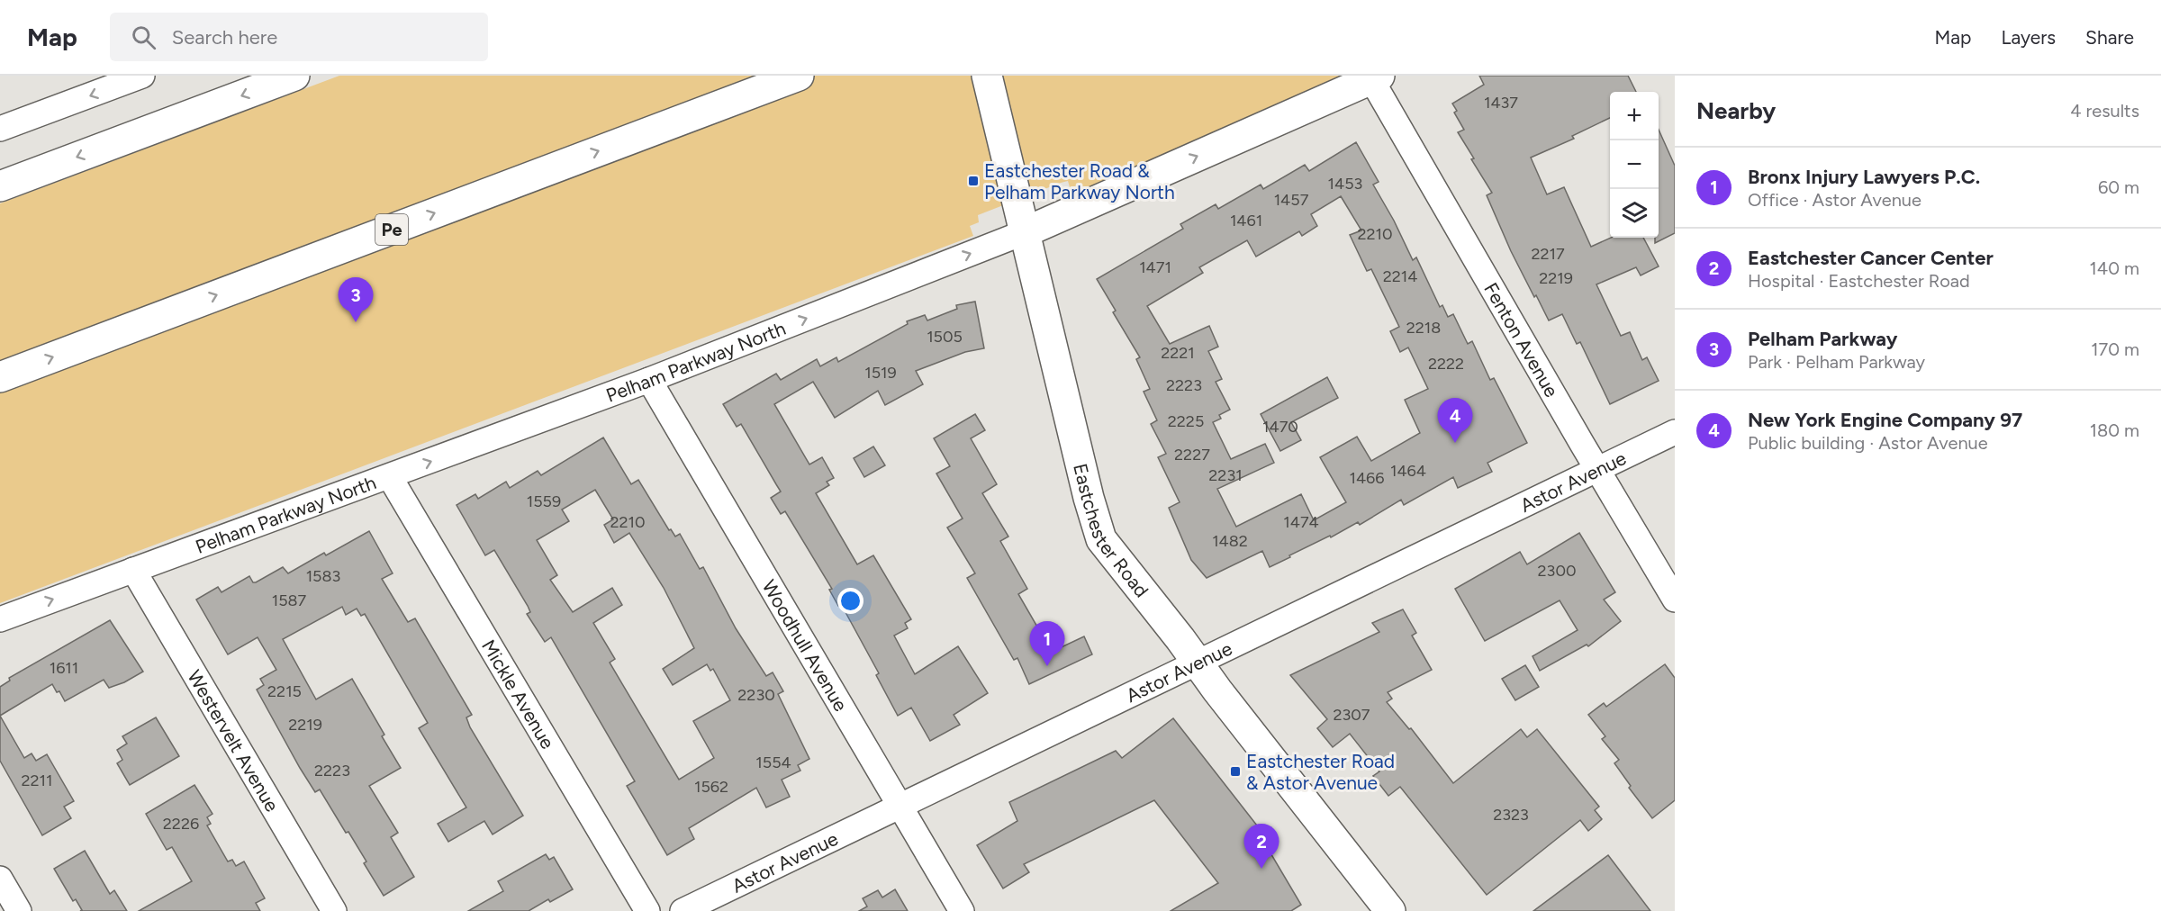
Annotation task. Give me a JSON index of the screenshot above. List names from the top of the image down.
{
  "streets": {
    "main road": ["Pe", "Pelham Parkway North", "Eastchester Road"],
    "street": [
      "Fenton Avenue",
      "Astor Avenue",
      "Woodhull Avenue",
      "Mickle Avenue",
      "Westervelt Avenue"
    ]
  },
  "crossings": [
    ["Fenton Avenue", "Pelham Parkway North"],
    ["Fenton Avenue", "Astor Avenue"],
    ["Pelham Parkway North", "Eastchester Road"],
    ["Pelham Parkway North", "Woodhull Avenue"],
    ["Pelham Parkway North", "Mickle Avenue"],
    ["Pelham Parkway North", "Westervelt Avenue"],
    ["Astor Avenue", "Eastchester Road"],
    ["Astor Avenue", "Woodhull Avenue"]
  ],
  "one_way": ["Pelham Parkway North"],
  "places": {
    "transit": ["Eastchester Road & Pelham Parkway North", "Eastchester Road & Astor Avenue"]
  },
  "house_numbers": [
    "1437",
    "1453",
    "1457",
    "1461",
    "2210",
    "2217",
    "1471",
    "2214",
    "2219",
    "2218",
    "1505",
    "2221",
    "2222",
    "1519",
    "2223",
    "2225",
    "1470",
    "2227",
    "1464",
    "2231",
    "1466",
    "1559",
    "2210",
    "1474",
    "1482",
    "2300",
    "1583",
    "1587",
    "1611",
    "2215",
    "2230",
    "2307",
    "2219",
    "1554",
    "2223",
    "2211",
    "1562",
    "2323",
    "2226"
  ],
  "page": {
    "header": "Map",
    "search": "Search here",
    "nav": ["Map", "Layers", "Share"],
    "heading": ["Nearby", "4 results"],
    "map_buttons": ["+", "−"],
    "list": [
      {
        "mark": "1",
        "name": "Bronx Injury Lawyers P.C.",
        "note": "Office · Astor Avenue",
        "value": "60 m"
      },
      {
        "mark": "2",
        "name": "Eastchester Cancer Center",
        "note": "Hospital · Eastchester Road",
        "value": "140 m"
      },
      {
        "mark": "3",
        "name": "Pelham Parkway",
        "note": "Park · Pelham Parkway",
        "value": "170 m"
      },
      {
        "mark": "4",
        "name": "New York Engine Company 97",
        "note": "Public building · Astor Avenue",
        "value": "180 m"
      }
    ],
    "pins": [
      "3",
      "4",
      "1",
      "2"
    ]
  }
}
